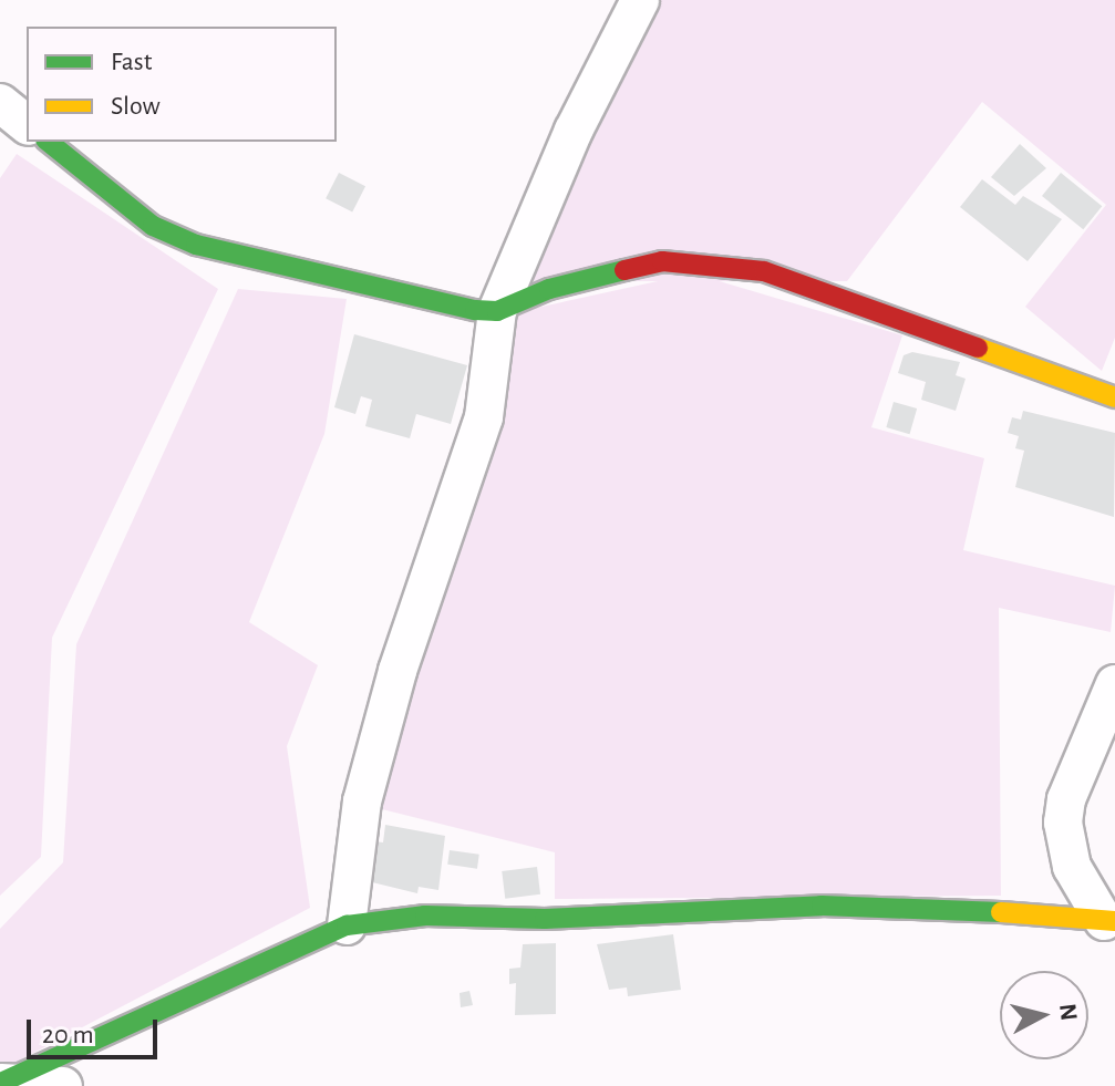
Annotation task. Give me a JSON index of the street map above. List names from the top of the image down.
{
  "legend": ["Fast", "Slow"],
  "scale_bar": "20 m",
  "north": "right"
}
